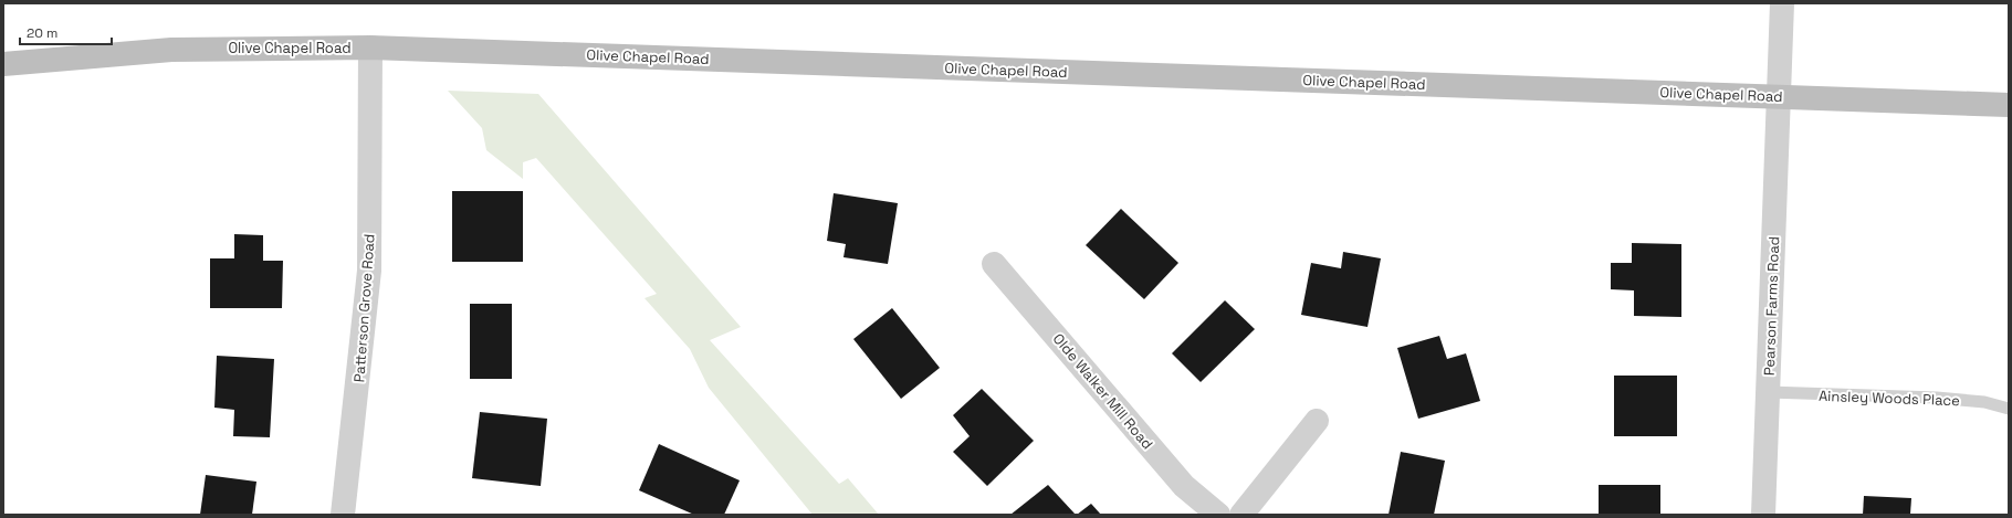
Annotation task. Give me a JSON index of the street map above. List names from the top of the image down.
{
  "streets": {
    "main road": ["Olive Chapel Road"],
    "street": ["Pearson Farms Road", "Patterson Grove Road", "Olde Walker Mill Road"],
    "lane": ["Ainsley Woods Place"]
  },
  "crossings": [
    ["Olive Chapel Road", "Pearson Farms Road"],
    ["Olive Chapel Road", "Patterson Grove Road"],
    ["Pearson Farms Road", "Ainsley Woods Place"]
  ],
  "scale_bar": "20 m"
}
